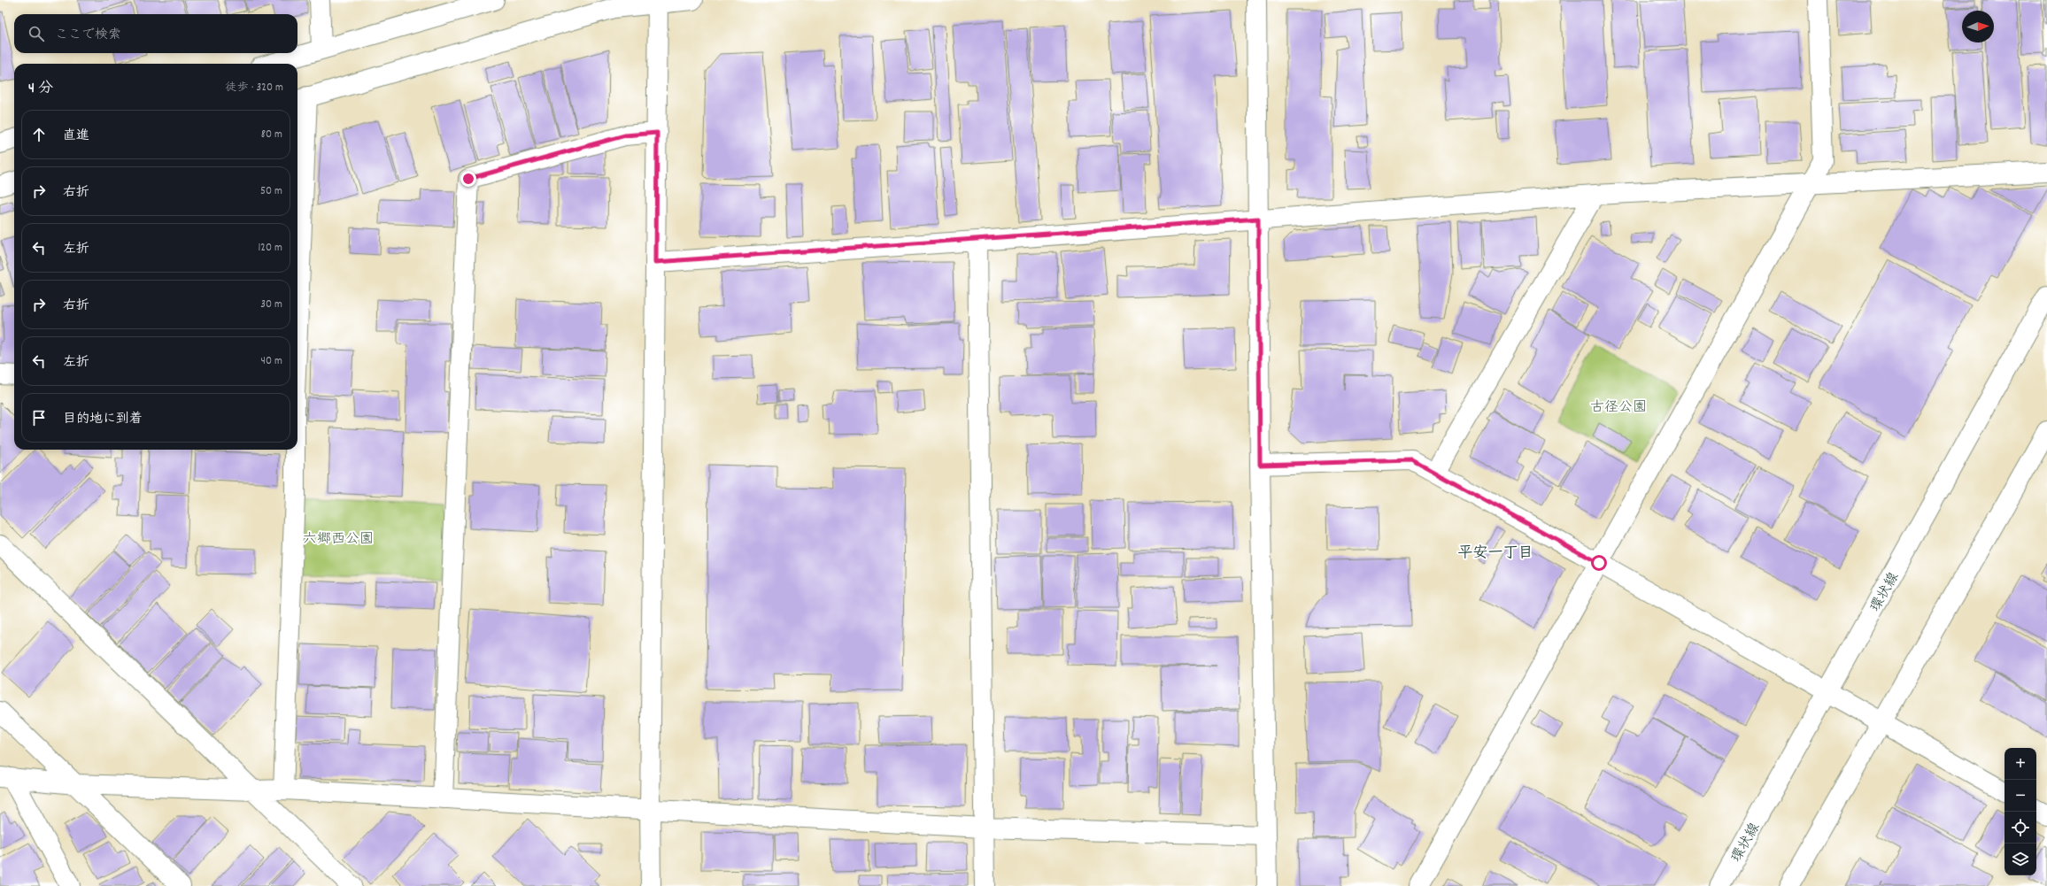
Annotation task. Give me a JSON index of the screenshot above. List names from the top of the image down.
{
  "streets": {
    "street": ["環状線"]
  },
  "districts": ["平安一丁目"],
  "parks": ["古径公園", "六郷西公園"],
  "north": "right",
  "page": {
    "search": "ここで検索",
    "heading": ["4 分", "徒歩 · 320 m"],
    "list": [
      ["直進", "80 m"],
      ["右折", "50 m"],
      ["左折", "120 m"],
      ["右折", "30 m"],
      ["左折", "40 m"],
      "目的地に到着"
    ],
    "map_buttons": ["+", "−"]
  }
}
